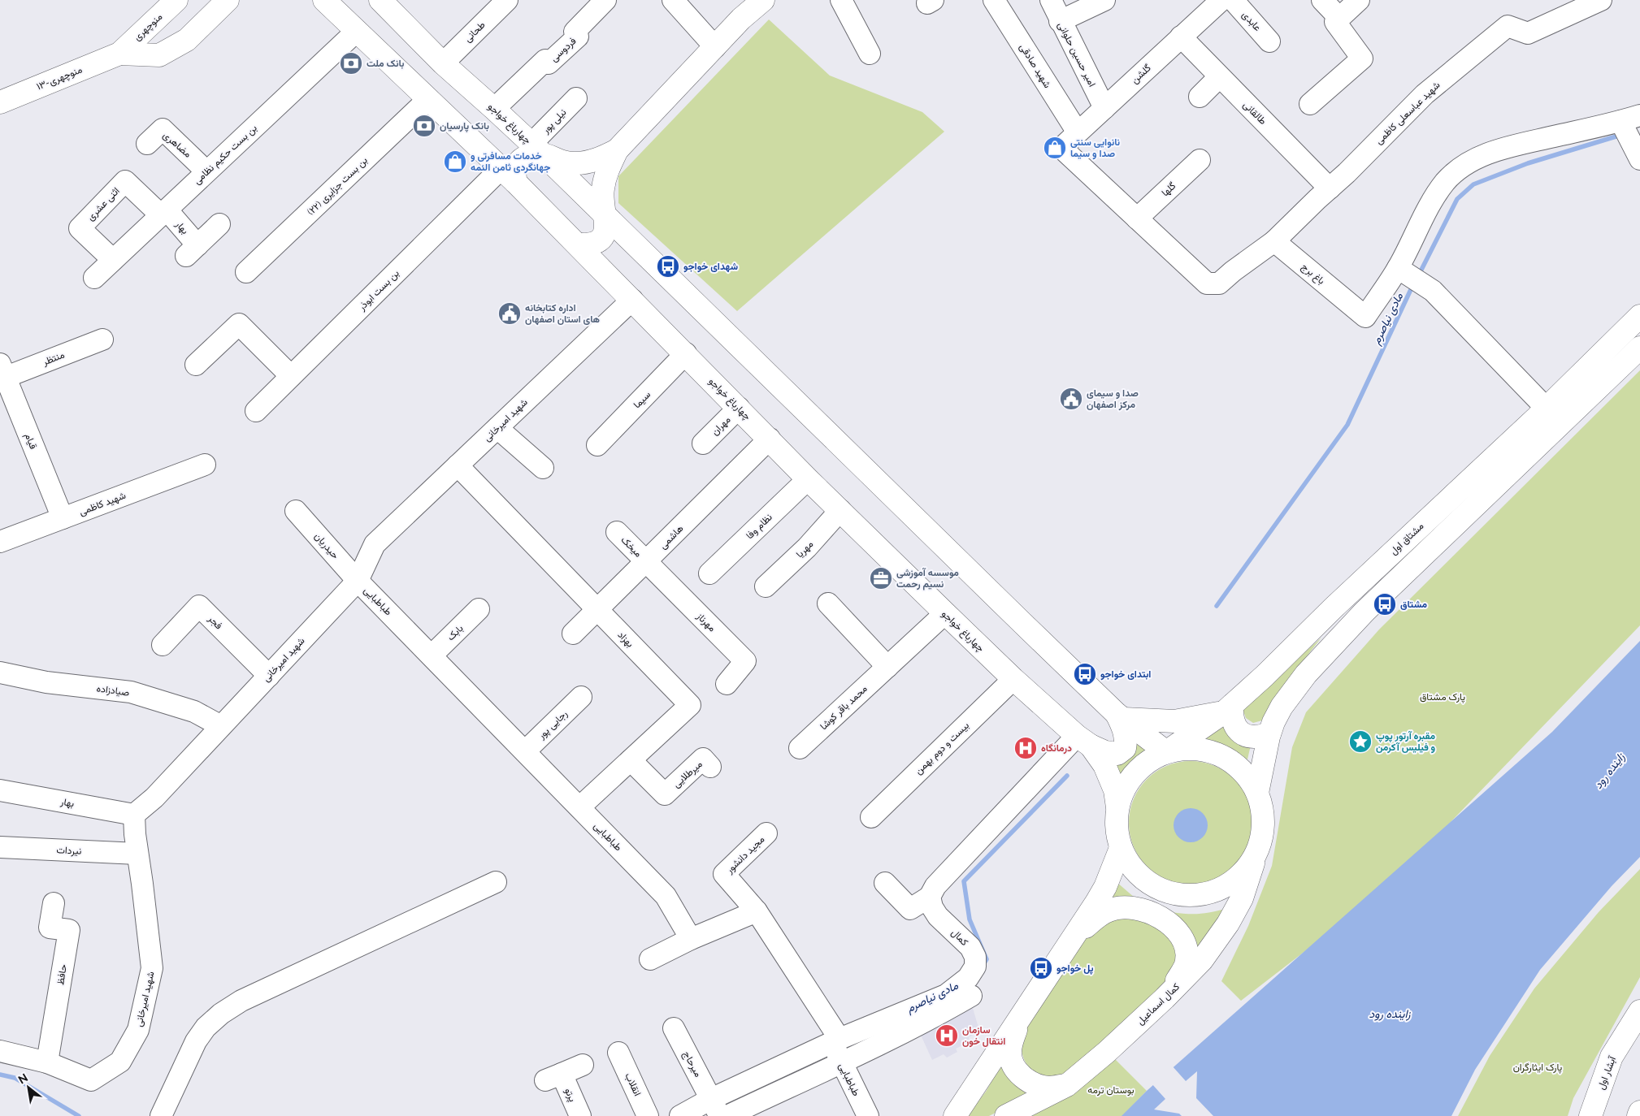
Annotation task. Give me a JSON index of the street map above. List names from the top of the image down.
{
  "streets": {
    "main road": [
      "منوچهری",
      "۱۳-منوچهری",
      "چهارباغ خواجو",
      "مشتاق اول",
      "کمال اسماعیل",
      "آبشار اول"
    ],
    "street": [
      "عابدی",
      "طحانی",
      "فردوسی",
      "امیر حسین حلوانی",
      "شهید صادقی",
      "گلشن",
      "طالقانی",
      "شهید عباسعلی کاظمی",
      "نیلی پور",
      "مضاهری",
      "بن بست حکیم نظامی",
      "بن بست جزایری (۲۲)",
      "گلها",
      "اثنی عشری",
      "بهار",
      "باغ برج",
      "بن بست ابوذر",
      "منتظر",
      "سیما",
      "شهید امیرخانی",
      "مهران",
      "قیام",
      "شهید کاظمی",
      "نظام وفا",
      "هاشمی",
      "حیدریان",
      "میخک",
      "مهریا",
      "طباطبایی",
      "فجر",
      "مهرناز",
      "بابک",
      "بهزاد",
      "صیادزاده",
      "محمد باقر کوشا",
      "رجایی پور",
      "بیست و دوم بهمن",
      "میرطلایی",
      "نیردات",
      "مجید دانشور",
      "کمال",
      "حافظ",
      "میرحاج",
      "انقلاب",
      "پرتو"
    ]
  },
  "crossings": [
    ["منوچهری", "۱۳-منوچهری"],
    ["طحانی", "چهارباغ خواجو"],
    ["فردوسی", "چهارباغ خواجو"],
    ["امیر حسین حلوانی", "گلشن"],
    ["شهید صادقی", "گلشن"],
    ["گلشن", "طالقانی"],
    ["گلشن", "گلها"],
    ["طالقانی", "شهید عباسعلی کاظمی"],
    ["شهید عباسعلی کاظمی", "باغ برج"],
    ["نیلی پور", "چهارباغ خواجو"],
    ["چهارباغ خواجو", "بن بست حکیم نظامی"],
    ["چهارباغ خواجو", "بن بست جزایری (۲۲)"],
    ["چهارباغ خواجو", "بن بست ابوذر"],
    ["چهارباغ خواجو", "سیما"],
    ["چهارباغ خواجو", "شهید امیرخانی"],
    ["چهارباغ خواجو", "مهران"],
    ["چهارباغ خواجو", "نظام وفا"],
    ["چهارباغ خواجو", "هاشمی"],
    ["چهارباغ خواجو", "مشتاق اول"],
    ["چهارباغ خواجو", "مهریا"],
    ["چهارباغ خواجو", "محمد باقر کوشا"],
    ["چهارباغ خواجو", "بیست و دوم بهمن"],
    ["مضاهری", "بن بست حکیم نظامی"],
    ["بن بست حکیم نظامی", "اثنی عشری"],
    ["بن بست حکیم نظامی", "بهار"],
    ["اثنی عشری", "بهار"],
    ["بهار", "شهید امیرخانی"],
    ["منتظر", "قیام"],
    ["شهید امیرخانی", "حیدریان"],
    ["شهید امیرخانی", "طباطبایی"],
    ["شهید امیرخانی", "فجر"],
    ["شهید امیرخانی", "بهزاد"],
    ["شهید امیرخانی", "صیادزاده"],
    ["شهید امیرخانی", "نیردات"],
    ["شهید امیرخانی", "حافظ"],
    ["قیام", "شهید کاظمی"],
    ["هاشمی", "میخک"],
    ["هاشمی", "مهرناز"],
    ["هاشمی", "بهزاد"],
    ["حیدریان", "طباطبایی"],
    ["میخک", "مهرناز"],
    ["طباطبایی", "بابک"],
    ["طباطبایی", "بهزاد"],
    ["طباطبایی", "رجایی پور"],
    ["طباطبایی", "مجید دانشور"],
    ["طباطبایی", "کمال"],
    ["بهزاد", "میرطلایی"],
    ["کمال", "میرحاج"]
  ],
  "water": ["مادی نیاصرم", "زاینده رود"],
  "parks": ["پارک مشتاق", "پارک ایثارگران", "بوستان ترمه"],
  "places": {
    "bank": ["بانک ملت", "بانک پارسیان"],
    "shop": ["نانوایی سنتی صدا و سیما", "خدمات مسافرتی و جهانگردی ثامن الئمه"],
    "bus stop": [
      "شهدای خواجو",
      "مشتاق",
      "ابتدای خواجو",
      "پل خواجو"
    ],
    "public building": ["اداره کتابخانه های استان اصفهان", "صدا و سیمای مرکز اصفهان"],
    "office": ["موسسه آموزشی نسیم رحمت"],
    "place": ["مقبره آرتور پوپ و فیلیس آکرمن"],
    "hospital": ["درمانگاه", "سازمان انتقال خون"]
  },
  "north": "top left"
}
